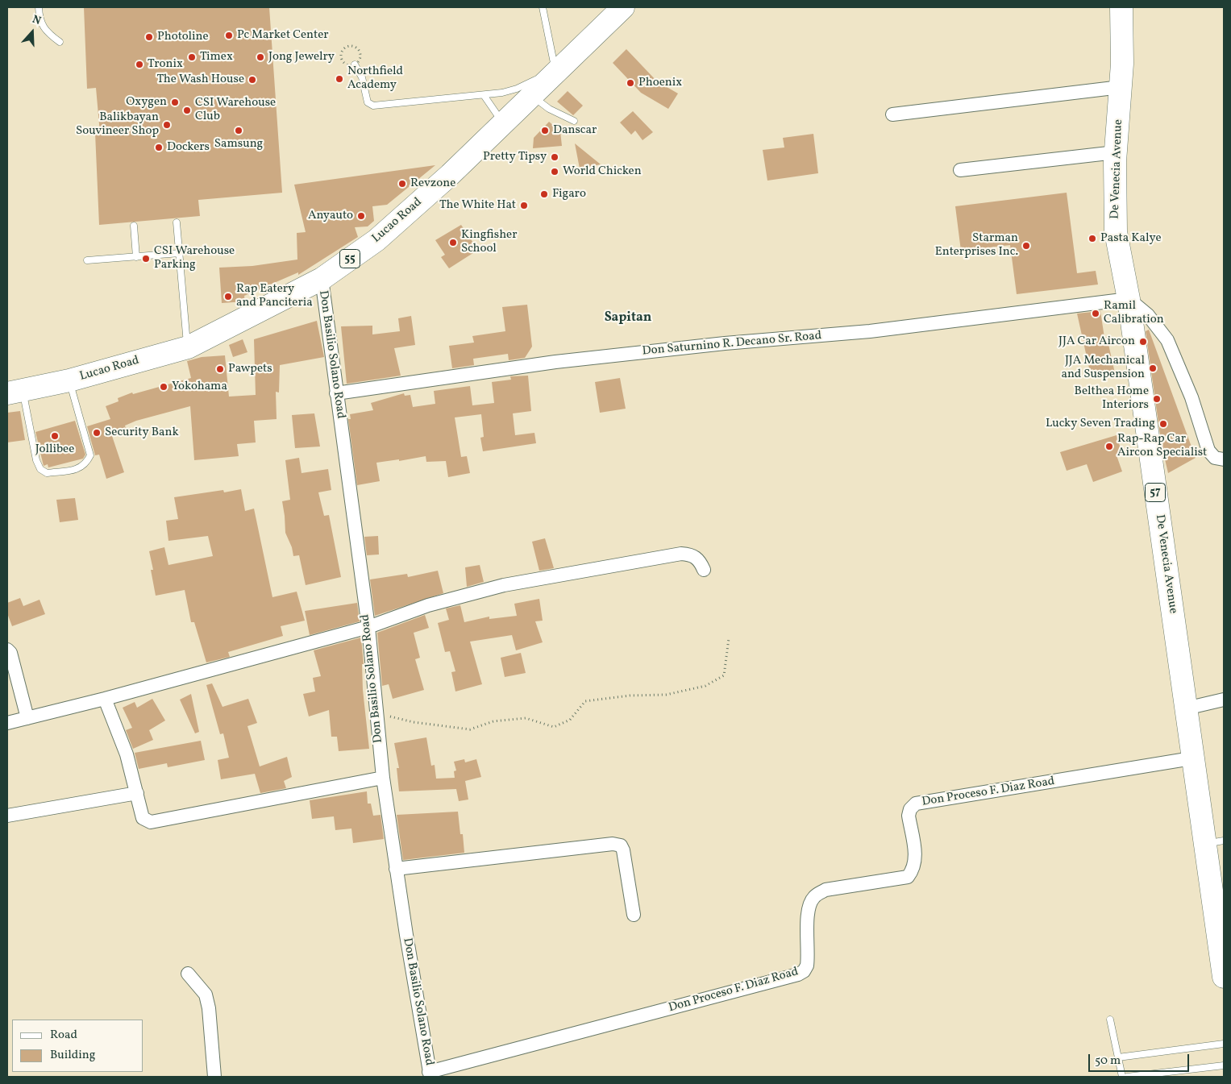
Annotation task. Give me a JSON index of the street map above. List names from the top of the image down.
{
  "streets": {
    "highway": [
      "De Venecia Avenue",
      "Lucao Road",
      "55",
      "57"
    ],
    "street": ["Don Saturnino R. Decano Sr. Road", "Don Basilio Solano Road", "Don Proceso F. Diaz Road"]
  },
  "crossings": [
    ["De Venecia Avenue", "Don Saturnino R. Decano Sr. Road"],
    ["De Venecia Avenue", "Don Proceso F. Diaz Road"],
    ["Lucao Road", "Don Basilio Solano Road"],
    ["Don Saturnino R. Decano Sr. Road", "Don Basilio Solano Road"],
    ["Don Basilio Solano Road", "Don Proceso F. Diaz Road"]
  ],
  "districts": ["Sapitan"],
  "places": [
    "Pc Market Center",
    "Photoline",
    "Timex",
    "Jong Jewelry",
    "Tronix",
    "Northfield Academy",
    "The Wash House",
    "Phoenix",
    "Oxygen",
    "CSI Warehouse Club",
    "Balikbayan Souvineer Shop",
    "Samsung",
    "Danscar",
    "Dockers",
    "Pretty Tipsy",
    "World Chicken",
    "Revzone",
    "Figaro",
    "The White Hat",
    "Anyauto",
    "Pasta Kalye",
    "Kingfisher School",
    "Starman Enterprises Inc.",
    "CSI Warehouse Parking",
    "Rap Eatery and Panciteria",
    "Ramil Calibration",
    "JJA Car Aircon",
    "JJA Mechanical and Suspension",
    "Pawpets",
    "Yokohama",
    "Belthea Home Interiors",
    "Lucky Seven Trading",
    "Security Bank",
    "Jollibee",
    "Rap-Rap Car Aircon Specialist"
  ],
  "legend": ["Road", "Building"],
  "scale_bar": "50 m",
  "north": "top"
}
